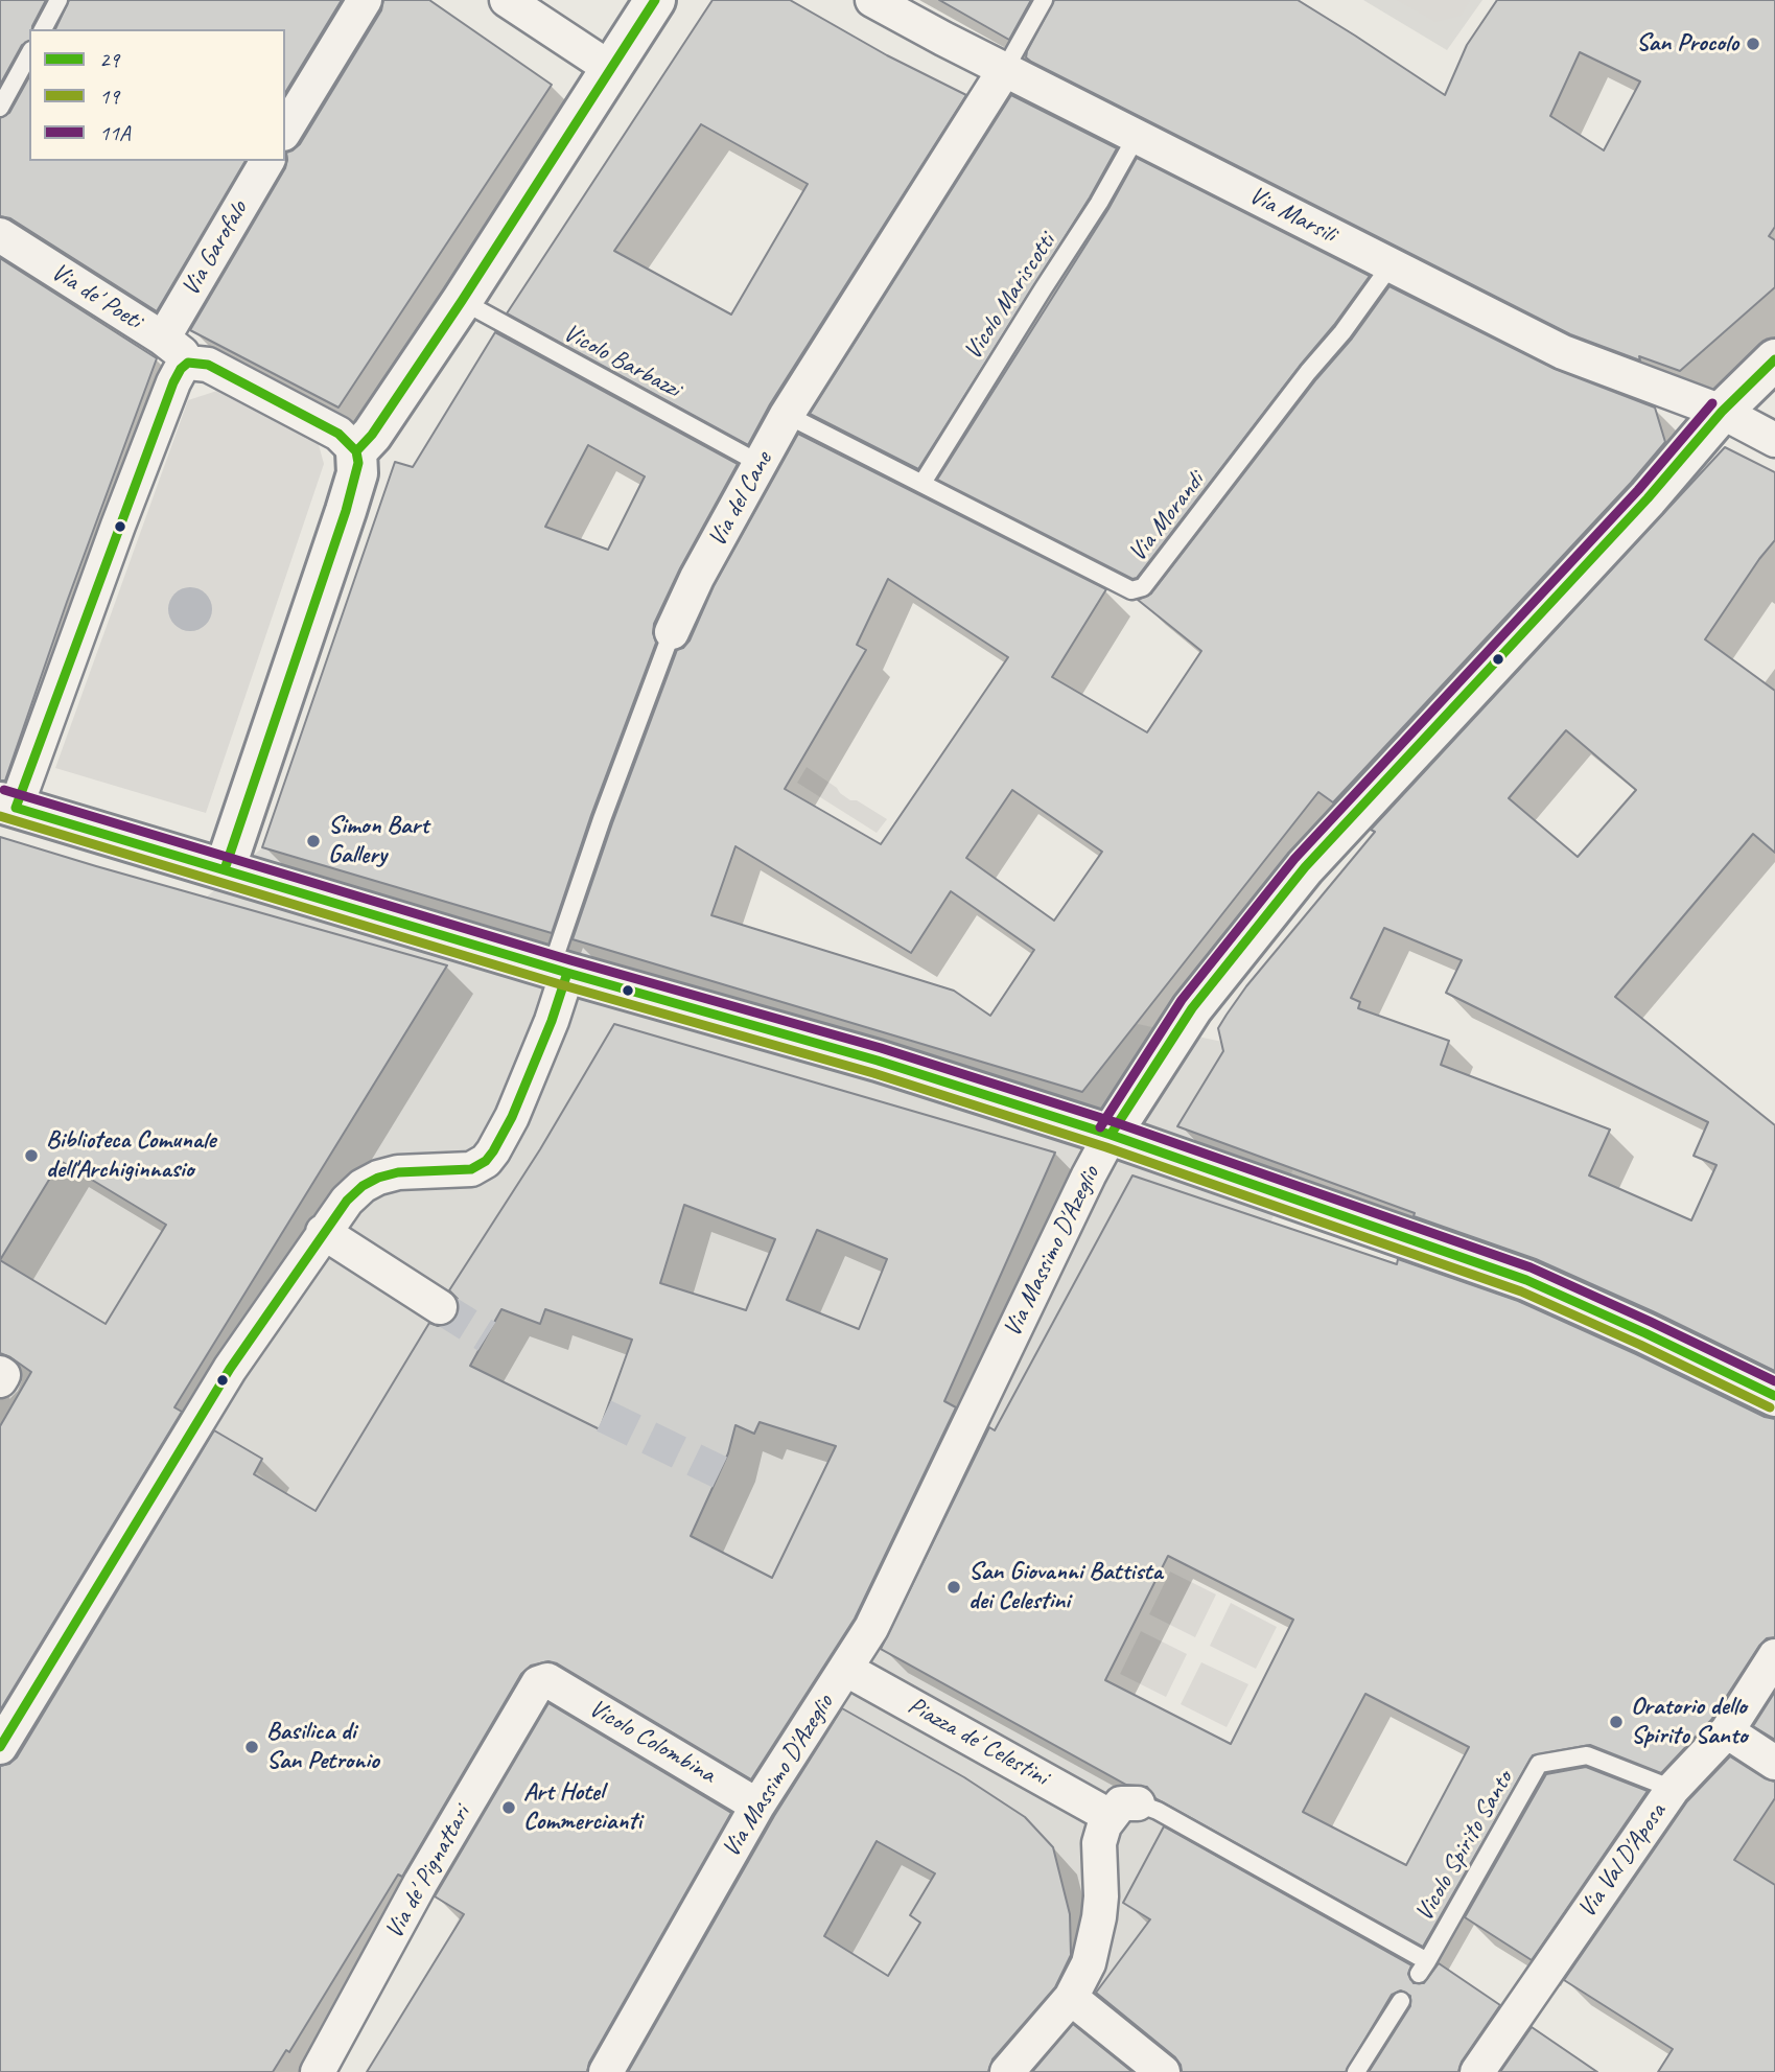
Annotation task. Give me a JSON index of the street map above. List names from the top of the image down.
{
  "streets": {
    "street": [
      "Via Marsili",
      "Via Garofalo",
      "Via de' Poeti",
      "Via del Cane",
      "Via Massimo D'Azeglio",
      "Vicolo Colombina",
      "Piazza de' Celestini",
      "Via Val D'Aposa",
      "Via de' Pignattari"
    ],
    "lane": [
      "Vicolo Mariscotti",
      "Vicolo Barbazzi",
      "Via Morandi",
      "Vicolo Spirito Santo"
    ]
  },
  "crossings": [
    ["Via Marsili", "Vicolo Mariscotti"],
    ["Via Marsili", "Via del Cane"],
    ["Via Marsili", "Via Morandi"],
    ["Via Marsili", "Via Massimo D'Azeglio"],
    ["Via Garofalo", "Via de' Poeti"],
    ["Vicolo Mariscotti", "Via Morandi"],
    ["Vicolo Barbazzi", "Via del Cane"],
    ["Via del Cane", "Via Morandi"],
    ["Via Massimo D'Azeglio", "Vicolo Colombina"],
    ["Via Massimo D'Azeglio", "Piazza de' Celestini"],
    ["Vicolo Colombina", "Via de' Pignattari"],
    ["Piazza de' Celestini", "Vicolo Spirito Santo"],
    ["Vicolo Spirito Santo", "Via Val D'Aposa"]
  ],
  "places": [
    "San Procolo",
    "Simon Bart Gallery",
    "Biblioteca Comunale dell'Archiginnasio",
    "San Giovanni Battista dei Celestini",
    "Oratorio dello Spirito Santo",
    "Basilica di San Petronio",
    "Art Hotel Commercianti"
  ],
  "lines": ["transit line 29", "transit line 11A", "transit line 19"],
  "legend": ["29", "19", "11A"]
}
